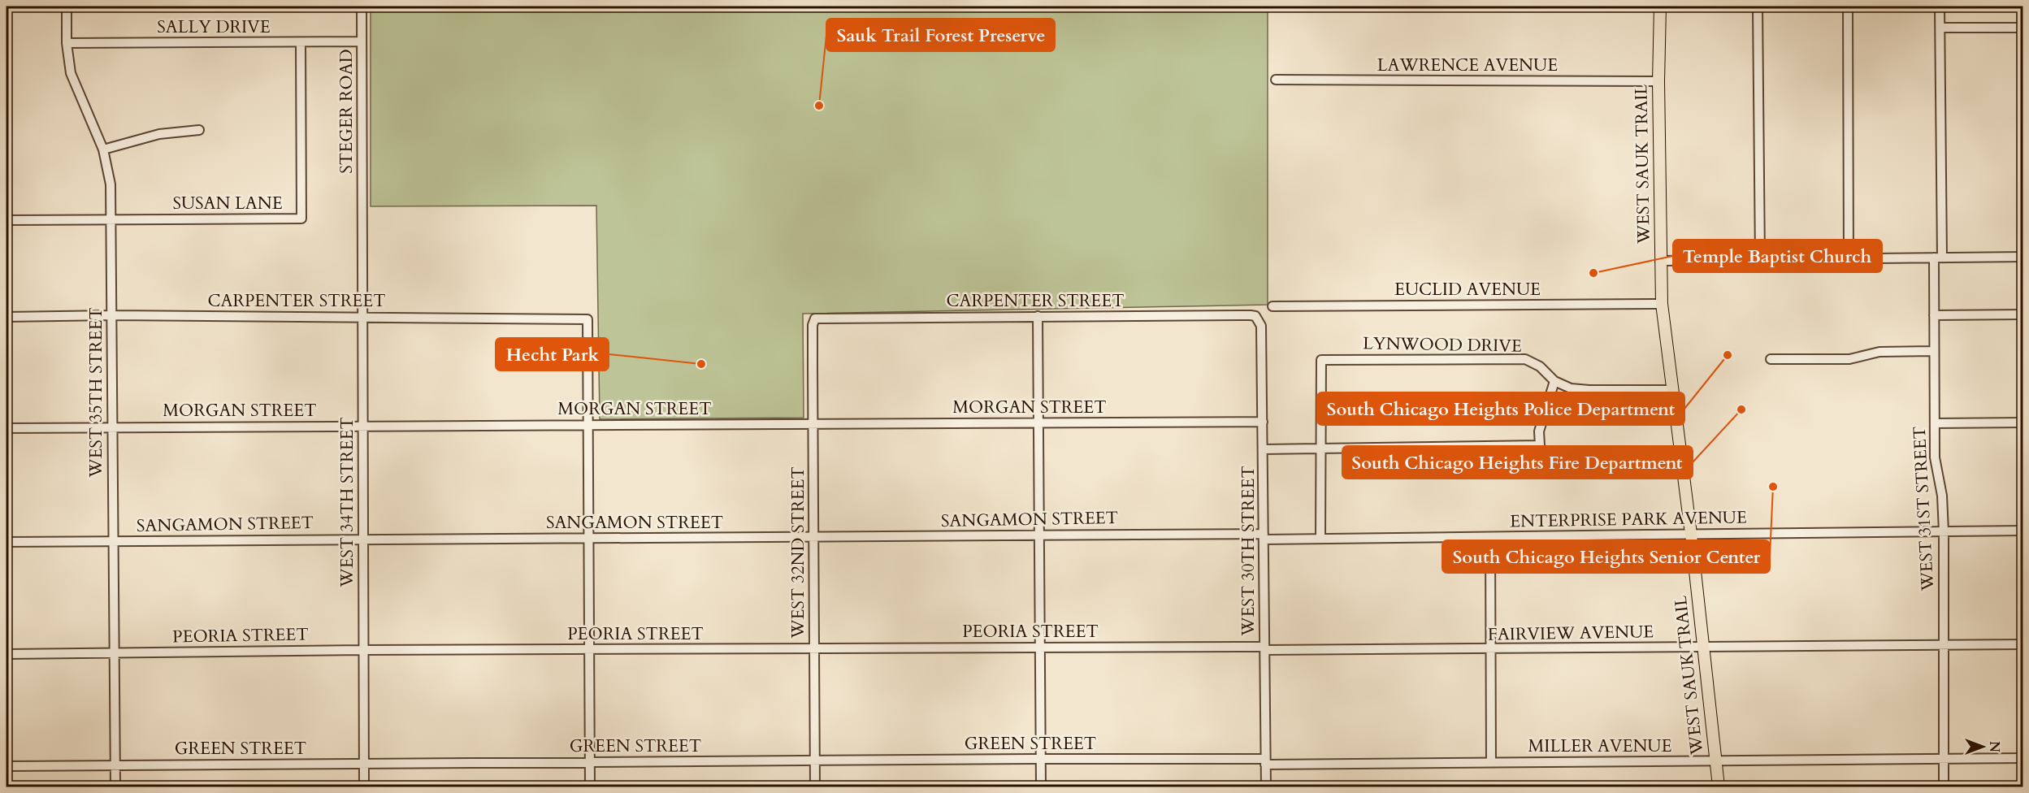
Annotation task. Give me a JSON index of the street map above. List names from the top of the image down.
{
  "streets": {
    "main road": ["WEST SAUK TRAIL"],
    "street": [
      "SALLY DRIVE",
      "LAWRENCE AVENUE",
      "STEGER ROAD",
      "SUSAN LANE",
      "EUCLID AVENUE",
      "CARPENTER STREET",
      "LYNWOOD DRIVE",
      "WEST 35TH STREET",
      "MORGAN STREET",
      "WEST 34TH STREET",
      "WEST 31ST STREET",
      "SANGAMON STREET",
      "ENTERPRISE PARK AVENUE",
      "WEST 30TH STREET",
      "WEST 32ND STREET",
      "PEORIA STREET",
      "FAIRVIEW AVENUE",
      "GREEN STREET",
      "MILLER AVENUE"
    ]
  },
  "crossings": [
    ["SALLY DRIVE", "STEGER ROAD"],
    ["SALLY DRIVE", "SUSAN LANE"],
    ["SALLY DRIVE", "WEST 35TH STREET"],
    ["LAWRENCE AVENUE", "WEST SAUK TRAIL"],
    ["STEGER ROAD", "WEST 34TH STREET"],
    ["WEST SAUK TRAIL", "EUCLID AVENUE"],
    ["WEST SAUK TRAIL", "LYNWOOD DRIVE"],
    ["WEST SAUK TRAIL", "ENTERPRISE PARK AVENUE"],
    ["WEST SAUK TRAIL", "FAIRVIEW AVENUE"],
    ["WEST SAUK TRAIL", "MILLER AVENUE"],
    ["SUSAN LANE", "WEST 35TH STREET"],
    ["CARPENTER STREET", "WEST 35TH STREET"],
    ["CARPENTER STREET", "MORGAN STREET"],
    ["CARPENTER STREET", "WEST 34TH STREET"],
    ["CARPENTER STREET", "WEST 30TH STREET"],
    ["CARPENTER STREET", "WEST 32ND STREET"],
    ["WEST 35TH STREET", "MORGAN STREET"],
    ["WEST 35TH STREET", "SANGAMON STREET"],
    ["WEST 35TH STREET", "PEORIA STREET"],
    ["WEST 35TH STREET", "GREEN STREET"],
    ["MORGAN STREET", "WEST 34TH STREET"],
    ["MORGAN STREET", "WEST 30TH STREET"],
    ["MORGAN STREET", "WEST 32ND STREET"],
    ["WEST 34TH STREET", "SANGAMON STREET"],
    ["WEST 34TH STREET", "PEORIA STREET"],
    ["WEST 34TH STREET", "GREEN STREET"],
    ["WEST 31ST STREET", "ENTERPRISE PARK AVENUE"],
    ["WEST 31ST STREET", "FAIRVIEW AVENUE"],
    ["WEST 31ST STREET", "MILLER AVENUE"],
    ["SANGAMON STREET", "ENTERPRISE PARK AVENUE"],
    ["SANGAMON STREET", "WEST 30TH STREET"],
    ["SANGAMON STREET", "WEST 32ND STREET"],
    ["ENTERPRISE PARK AVENUE", "WEST 30TH STREET"],
    ["WEST 30TH STREET", "PEORIA STREET"],
    ["WEST 30TH STREET", "FAIRVIEW AVENUE"],
    ["WEST 30TH STREET", "GREEN STREET"],
    ["WEST 30TH STREET", "MILLER AVENUE"],
    ["WEST 32ND STREET", "PEORIA STREET"],
    ["WEST 32ND STREET", "GREEN STREET"],
    ["PEORIA STREET", "FAIRVIEW AVENUE"],
    ["GREEN STREET", "MILLER AVENUE"]
  ],
  "places": [
    "Sauk Trail Forest Preserve",
    "Temple Baptist Church",
    "South Chicago Heights Police Department",
    "Hecht Park",
    "South Chicago Heights Fire Department",
    "South Chicago Heights Senior Center"
  ],
  "north": "right"
}
